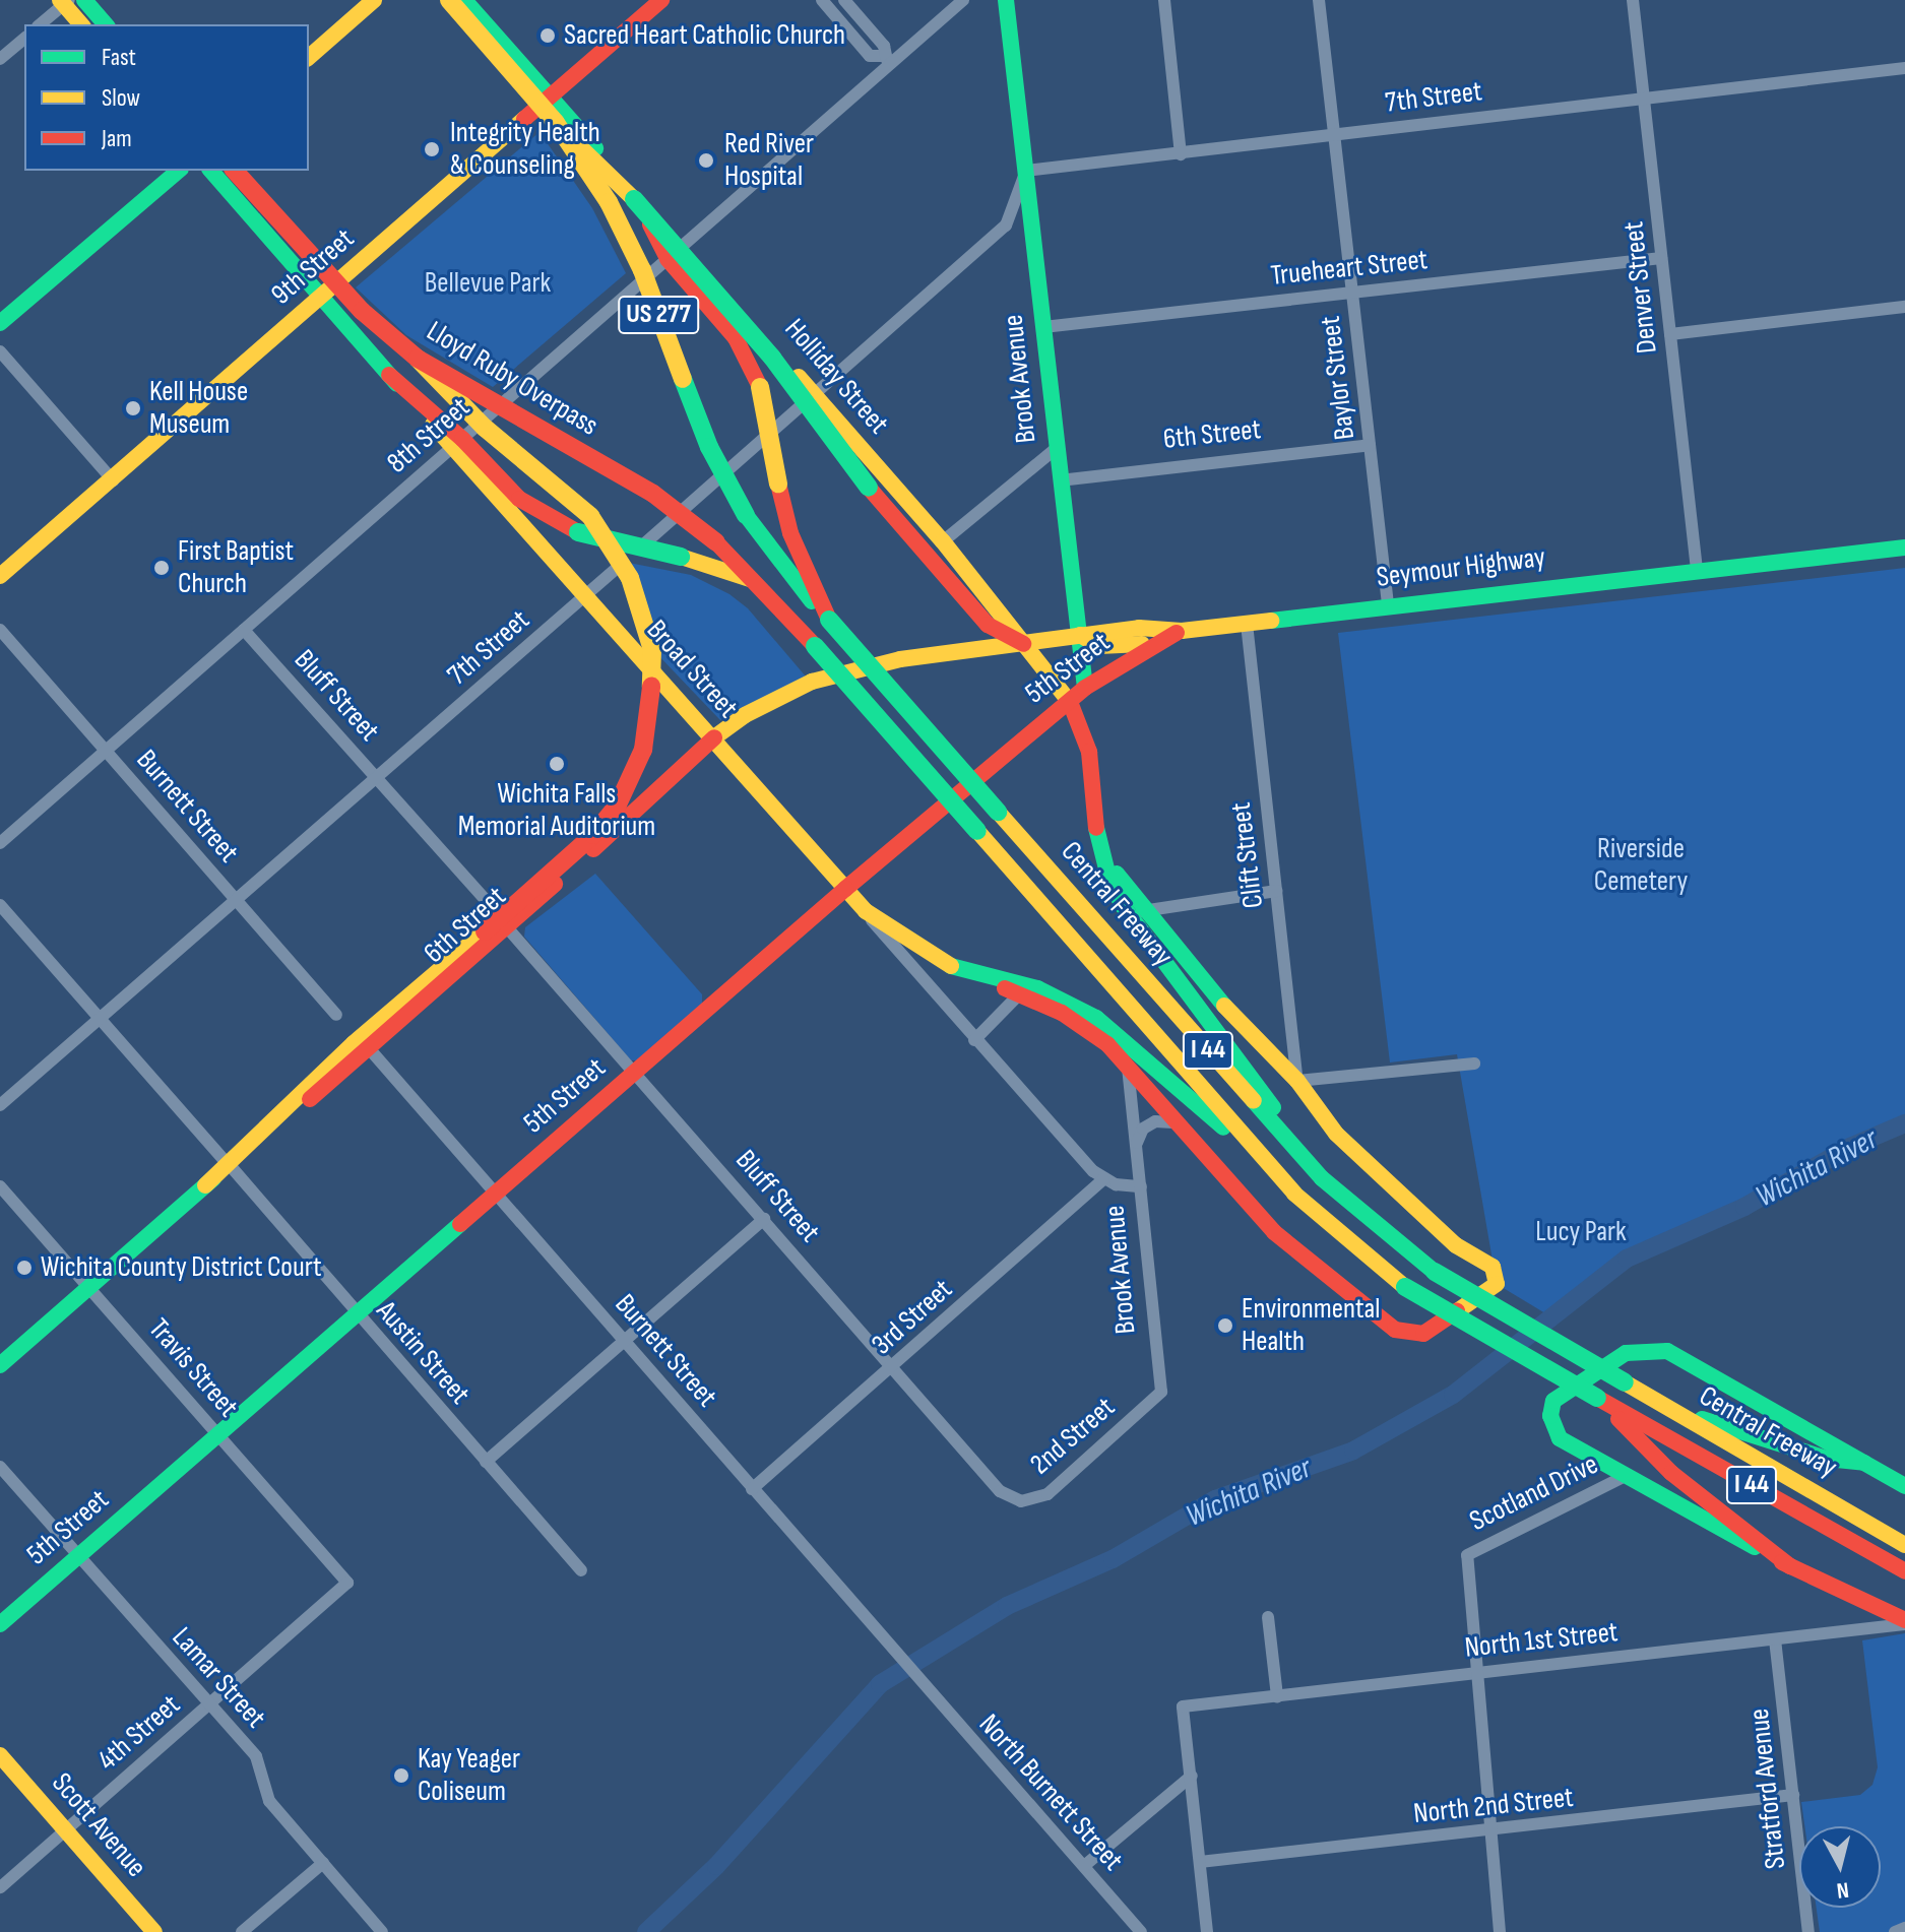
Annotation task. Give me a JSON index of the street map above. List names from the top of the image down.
{
  "streets": {
    "main road": [
      "9th Street",
      "US 277",
      "Holliday Street",
      "Lloyd Ruby Overpass",
      "Brook Avenue",
      "6th Street",
      "Seymour Highway",
      "5th Street",
      "Broad Street",
      "Central Freeway",
      "I 44",
      "Scott Avenue"
    ],
    "street": [
      "7th Street",
      "Trueheart Street",
      "Denver Street",
      "Baylor Street",
      "8th Street",
      "Bluff Street",
      "Burnett Street",
      "Clift Street",
      "3rd Street",
      "Austin Street",
      "Travis Street",
      "2nd Street",
      "Scotland Drive",
      "North 1st Street",
      "Lamar Street",
      "4th Street",
      "Stratford Avenue",
      "North Burnett Street",
      "North 2nd Street"
    ]
  },
  "crossings": [
    ["7th Street", "Denver Street"],
    ["7th Street", "Holliday Street"],
    ["7th Street", "Baylor Street"],
    ["7th Street", "Brook Avenue"],
    ["7th Street", "Broad Street"],
    ["7th Street", "Bluff Street"],
    ["7th Street", "Burnett Street"],
    ["7th Street", "Austin Street"],
    ["9th Street", "Holliday Street"],
    ["Trueheart Street", "Denver Street"],
    ["Trueheart Street", "Baylor Street"],
    ["Trueheart Street", "Brook Avenue"],
    ["Denver Street", "Seymour Highway"],
    ["US 277", "Central Freeway"],
    ["Holliday Street", "Brook Avenue"],
    ["Holliday Street", "6th Street"],
    ["Holliday Street", "8th Street"],
    ["Holliday Street", "Seymour Highway"],
    ["Holliday Street", "5th Street"],
    ["Holliday Street", "Central Freeway"],
    ["Baylor Street", "6th Street"],
    ["Baylor Street", "Seymour Highway"],
    ["Lloyd Ruby Overpass", "Central Freeway"],
    ["Brook Avenue", "6th Street"],
    ["Brook Avenue", "Seymour Highway"],
    ["Brook Avenue", "5th Street"],
    ["Brook Avenue", "Central Freeway"],
    ["Brook Avenue", "2nd Street"],
    ["6th Street", "Seymour Highway"],
    ["6th Street", "Broad Street"],
    ["6th Street", "Bluff Street"],
    ["6th Street", "Burnett Street"],
    ["6th Street", "Austin Street"],
    ["8th Street", "Broad Street"],
    ["8th Street", "Bluff Street"],
    ["8th Street", "Burnett Street"],
    ["Seymour Highway", "5th Street"],
    ["Seymour Highway", "Clift Street"],
    ["5th Street", "Broad Street"],
    ["5th Street", "Bluff Street"],
    ["5th Street", "Burnett Street"],
    ["5th Street", "Austin Street"],
    ["5th Street", "Travis Street"],
    ["5th Street", "Lamar Street"],
    ["Broad Street", "3rd Street"],
    ["Bluff Street", "3rd Street"],
    ["Bluff Street", "2nd Street"],
    ["Burnett Street", "3rd Street"],
    ["Burnett Street", "North Burnett Street"],
    ["Clift Street", "Central Freeway"],
    ["Central Freeway", "Scotland Drive"],
    ["Central Freeway", "North 1st Street"],
    ["Travis Street", "4th Street"],
    ["Scotland Drive", "North 1st Street"],
    ["North 1st Street", "Stratford Avenue"],
    ["Lamar Street", "4th Street"],
    ["4th Street", "Scott Avenue"],
    ["Stratford Avenue", "North 2nd Street"]
  ],
  "water": ["Wichita River"],
  "parks": ["Bellevue Park", "Riverside Cemetery", "Lucy Park"],
  "places": [
    "Sacred Heart Catholic Church",
    "Integrity Health & Counseling",
    "Red River Hospital",
    "Kell House Museum",
    "First Baptist Church",
    "Wichita Falls Memorial Auditorium",
    "Wichita County District Court",
    "Environmental Health",
    "Kay Yeager Coliseum"
  ],
  "legend": ["Fast", "Slow", "Jam"],
  "north": "bottom"
}
